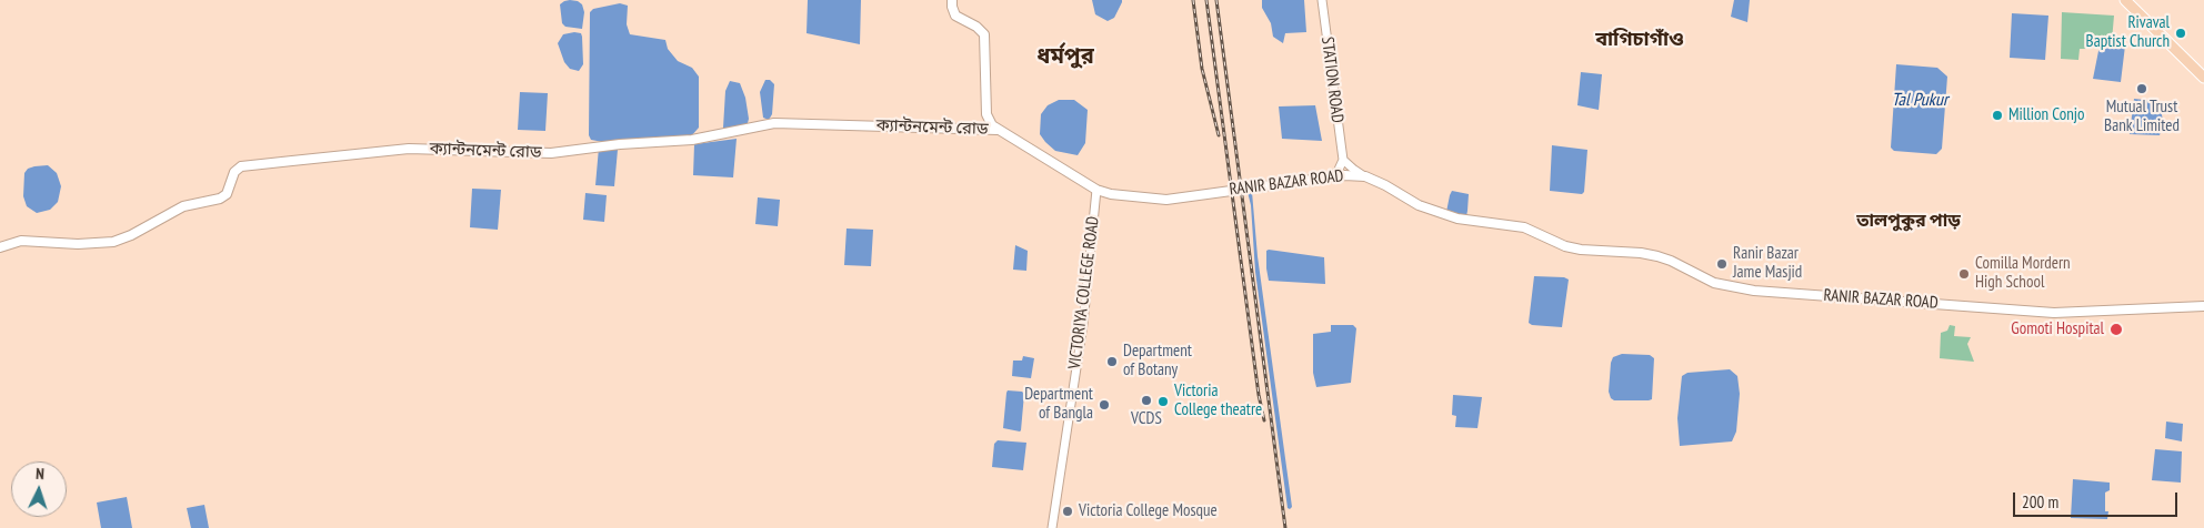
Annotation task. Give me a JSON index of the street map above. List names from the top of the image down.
{
  "streets": {
    "main road": ["ক্যান্টনমেন্ট রোড", "RANIR BAZAR ROAD"],
    "street": ["STATION ROAD", "VICTORIYA COLLEGE ROAD"]
  },
  "crossings": [
    ["ক্যান্টনমেন্ট রোড", "RANIR BAZAR ROAD"],
    ["RANIR BAZAR ROAD", "VICTORIYA COLLEGE ROAD"]
  ],
  "districts": ["বাগিচাগাঁও", "ধর্মপুর", "তালপুকুর পাড়"],
  "water": ["Tal Pukur"],
  "places": [
    "Rivaval Baptist Church",
    "Mutual Trust Bank Limited",
    "Million Conjo",
    "Ranir Bazar Jame Masjid",
    "Comilla Mordern High School",
    "Gomoti Hospital",
    "Department of Botany",
    "VCDS",
    "Victoria College theatre",
    "Department of Bangla",
    "Victoria College Mosque"
  ],
  "scale_bar": "200 m",
  "north": "top"
}
